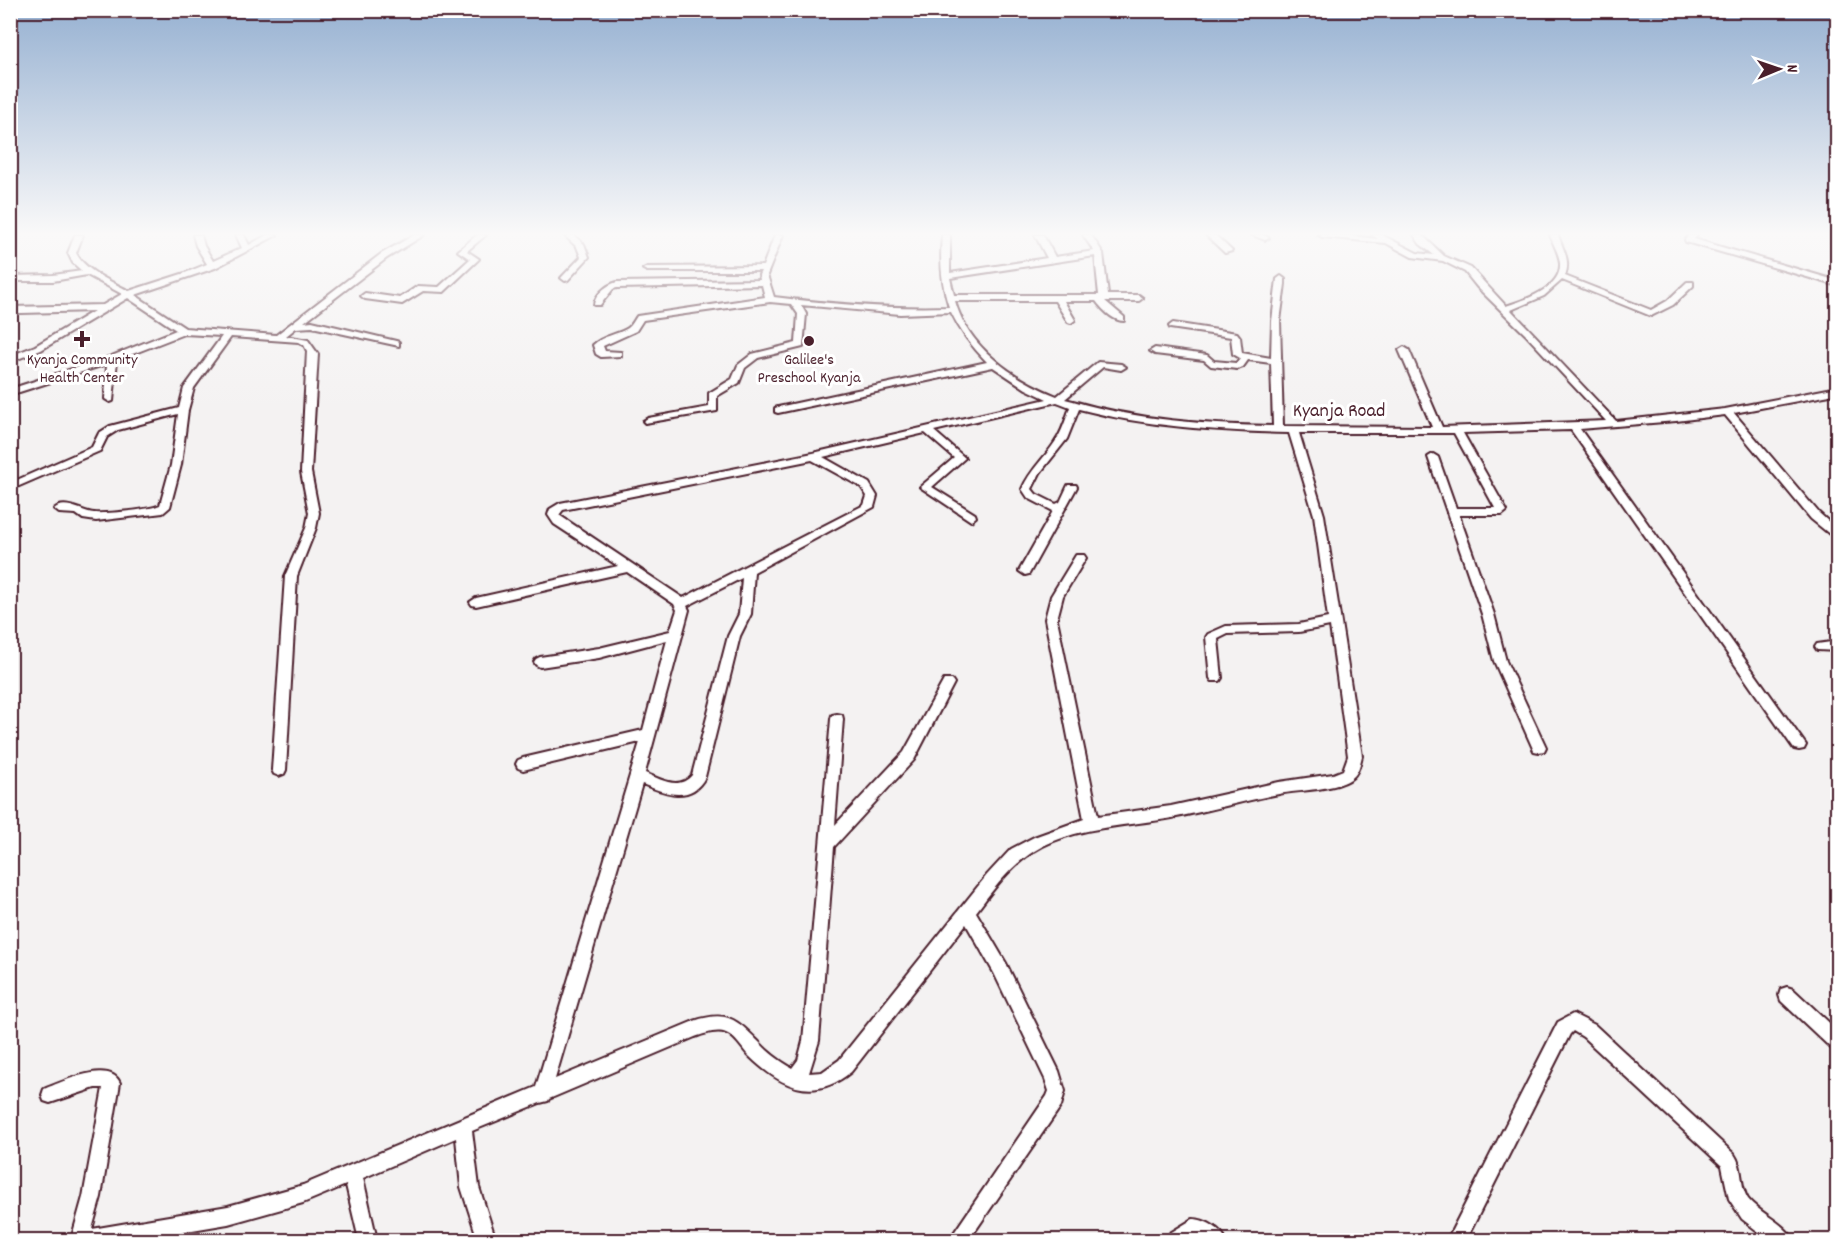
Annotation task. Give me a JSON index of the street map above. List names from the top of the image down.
{
  "streets": {
    "street": ["Kyanja Road"]
  },
  "places": {
    "health": ["Kyanja Community Health Center"],
    "other": ["Galilee's Preschool Kyanja"]
  },
  "north": "right"
}
